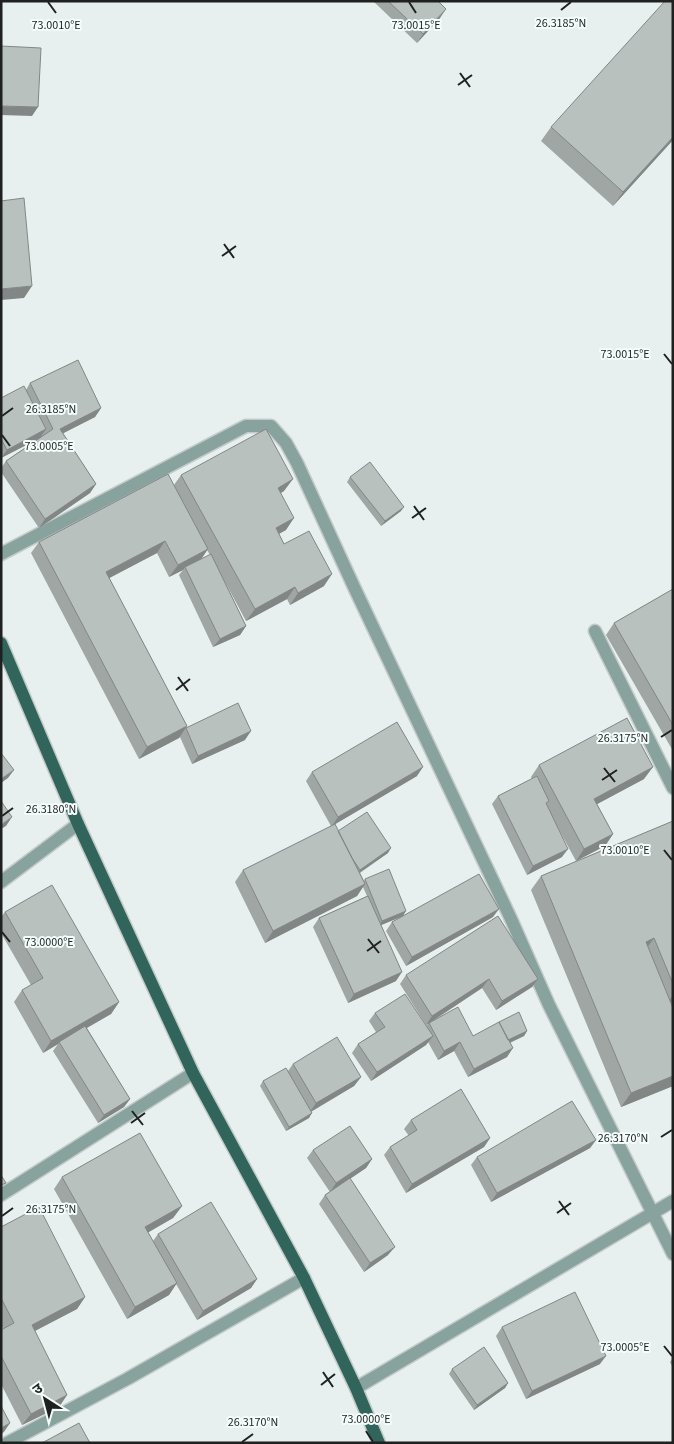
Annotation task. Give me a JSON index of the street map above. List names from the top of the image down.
{
  "north": "top left",
  "coordinates": [
    "26.3185°N",
    "73.0010°E",
    "73.0015°E",
    "73.0005°E",
    "26.3175°N",
    "26.3180°N",
    "73.0000°E",
    "26.3170°N"
  ]
}
